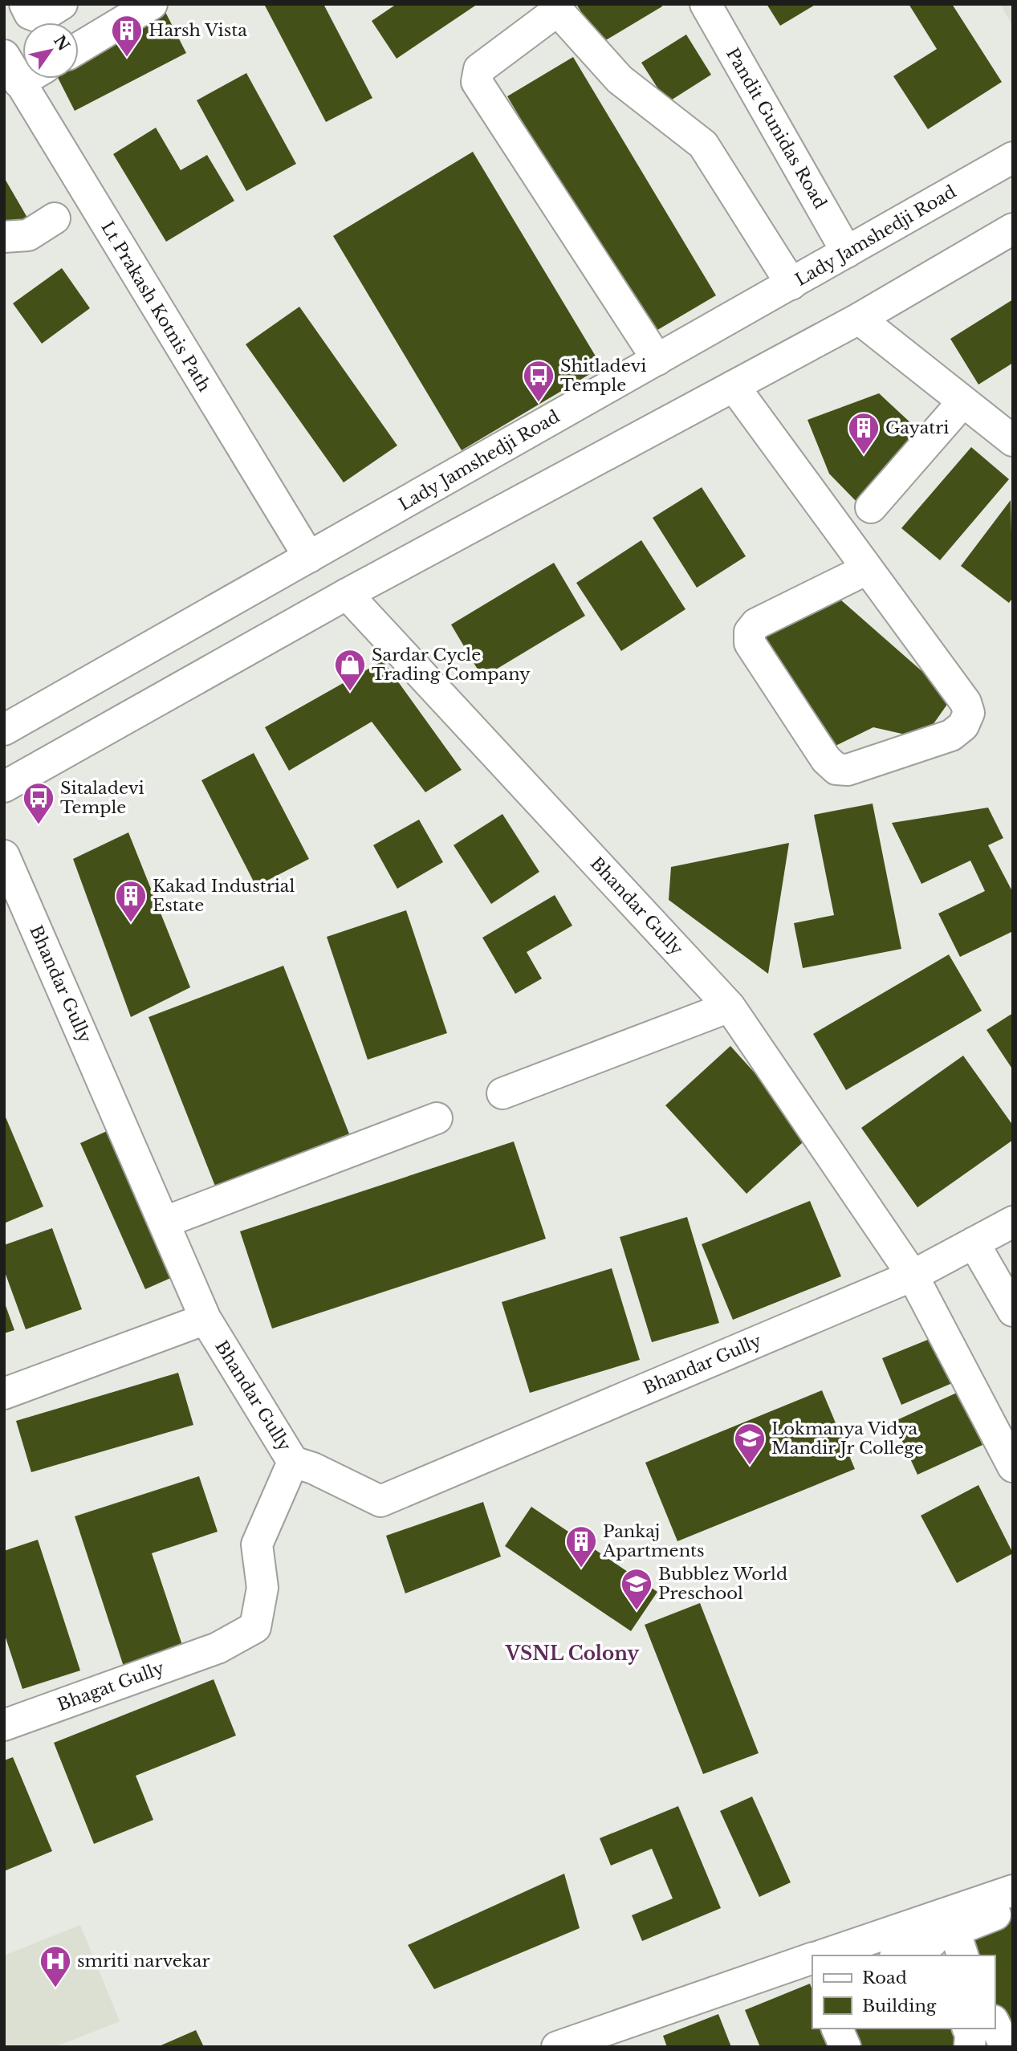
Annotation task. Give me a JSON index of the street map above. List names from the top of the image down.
{
  "streets": {
    "street": [
      "Pandit Gunidas Road",
      "Lady Jamshedji Road",
      "Lt Prakash Kotnis Path",
      "Bhandar Gully",
      "Bhagat Gully"
    ]
  },
  "crossings": [
    ["Pandit Gunidas Road", "Lady Jamshedji Road"],
    ["Lady Jamshedji Road", "Lt Prakash Kotnis Path"],
    ["Bhandar Gully", "Bhagat Gully"]
  ],
  "districts": ["VSNL Colony"],
  "places": {
    "building": [
      "Harsh Vista",
      "Gayatri",
      "Kakad Industrial Estate",
      "Pankaj Apartments"
    ],
    "bus stop": ["Shitladevi Temple", "Sitaladevi Temple"],
    "shop": ["Sardar Cycle Trading Company"],
    "school or university": ["Lokmanya Vidya Mandir Jr College", "Bubblez World Preschool"],
    "hospital": ["smriti narvekar"]
  },
  "legend": ["Road", "Building"],
  "north": "top right"
}
